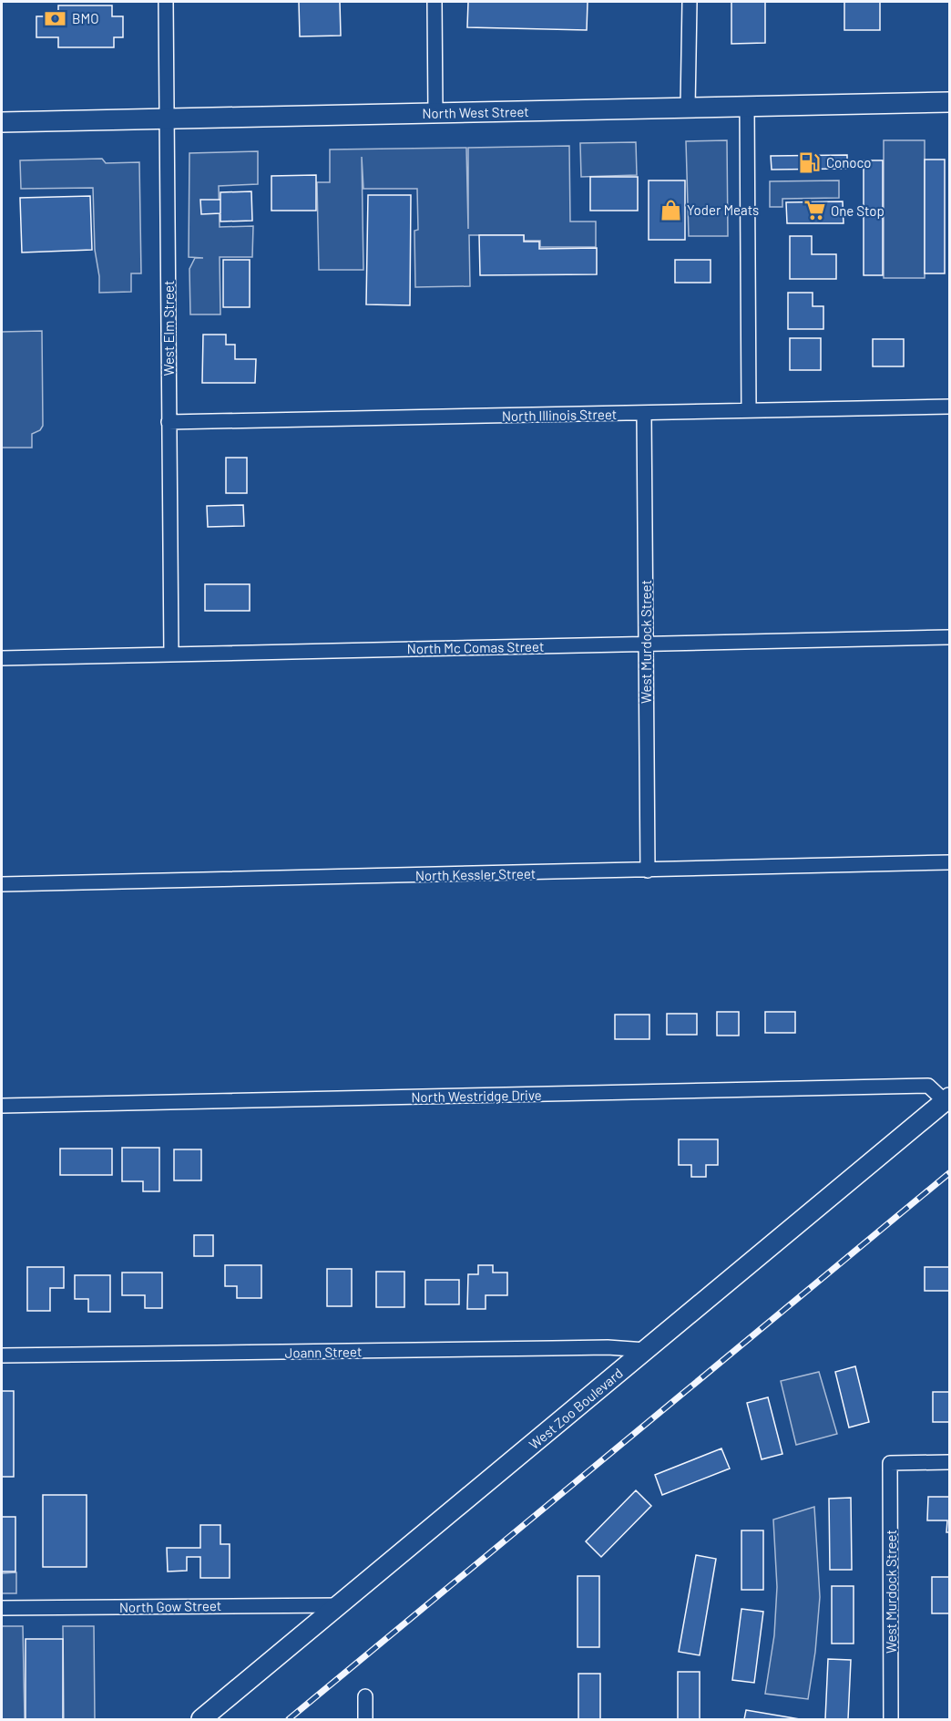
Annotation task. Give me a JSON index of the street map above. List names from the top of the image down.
{
  "streets": {
    "main road": ["North West Street", "West Zoo Boulevard"],
    "street": [
      "West Elm Street",
      "North Illinois Street",
      "West Murdock Street",
      "North Mc Comas Street",
      "North Kessler Street",
      "North Westridge Drive",
      "Joann Street",
      "North Gow Street"
    ]
  },
  "crossings": [
    ["North West Street", "West Elm Street"],
    ["West Elm Street", "North Illinois Street"],
    ["West Elm Street", "North Mc Comas Street"],
    ["North Illinois Street", "West Murdock Street"],
    ["West Murdock Street", "North Mc Comas Street"],
    ["West Murdock Street", "North Kessler Street"],
    ["North Westridge Drive", "West Zoo Boulevard"],
    ["Joann Street", "West Zoo Boulevard"],
    ["West Zoo Boulevard", "North Gow Street"]
  ],
  "places": {
    "bank": ["BMO"],
    "fuel station": ["Conoco"],
    "shop": ["Yoder Meats"],
    "supermarket": ["One Stop"]
  }
}
